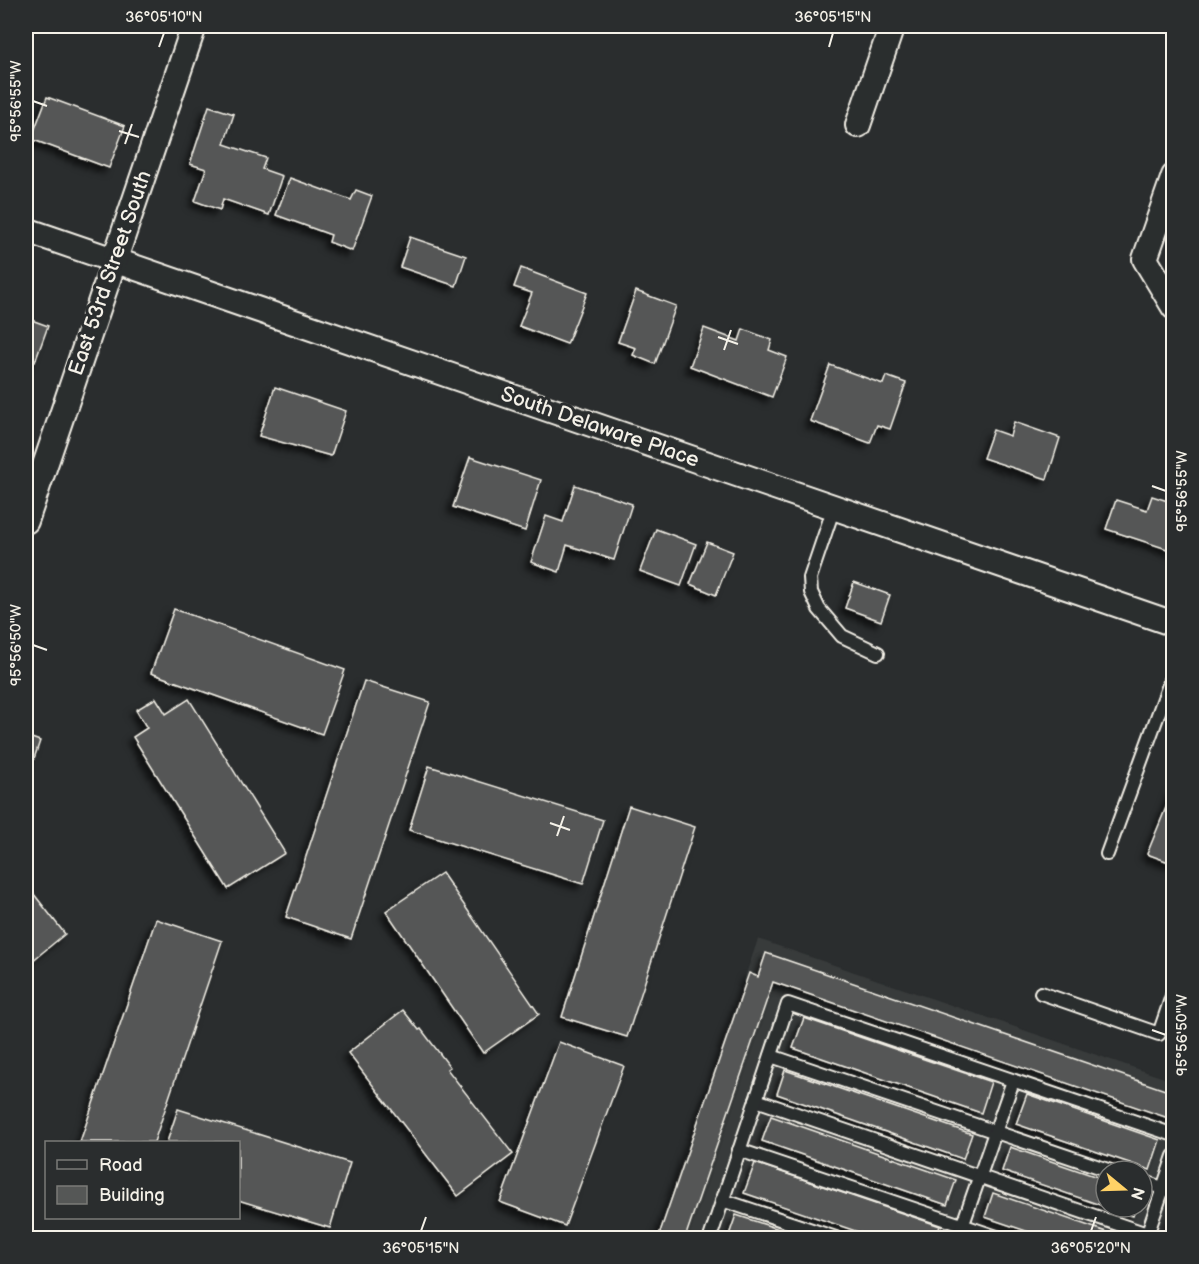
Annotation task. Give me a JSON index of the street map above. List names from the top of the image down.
{
  "streets": {
    "street": ["East 53rd Street South", "South Delaware Place"]
  },
  "crossings": [
    ["East 53rd Street South", "South Delaware Place"]
  ],
  "legend": ["Road", "Building"],
  "north": "right",
  "coordinates": [
    "36°05'10\"N",
    "36°05'15\"N",
    "95°56'55\"W",
    "95°56'50\"W",
    "36°05'20\"N"
  ]
}
